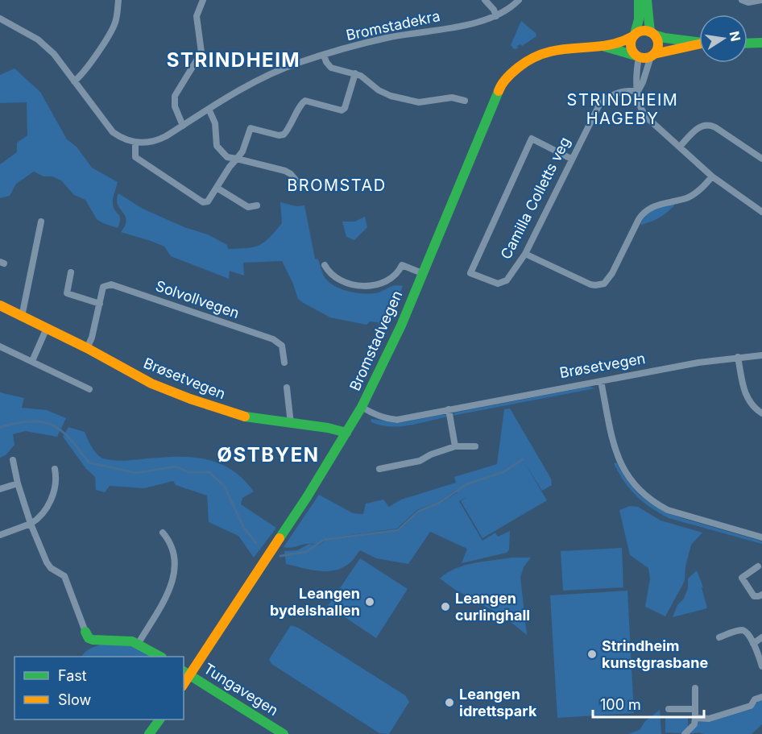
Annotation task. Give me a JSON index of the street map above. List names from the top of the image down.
{
  "streets": {
    "street": [
      "Bromstadekra",
      "Camilla Colletts veg",
      "Solvollvegen",
      "Bromstadvegen",
      "Brøsetvegen",
      "Tungavegen"
    ]
  },
  "crossings": [
    ["Solvollvegen", "Brøsetvegen"],
    ["Bromstadvegen", "Brøsetvegen"],
    ["Bromstadvegen", "Tungavegen"]
  ],
  "districts": [
    "STRINDHEIM",
    "STRINDHEIM HAGEBY",
    "BROMSTAD",
    "ØSTBYEN"
  ],
  "places": [
    "Leangen bydelshallen",
    "Leangen curlinghall",
    "Strindheim kunstgrasbane",
    "Leangen idrettspark"
  ],
  "legend": ["Fast", "Slow"],
  "scale_bar": "100 m",
  "north": "right"
}
